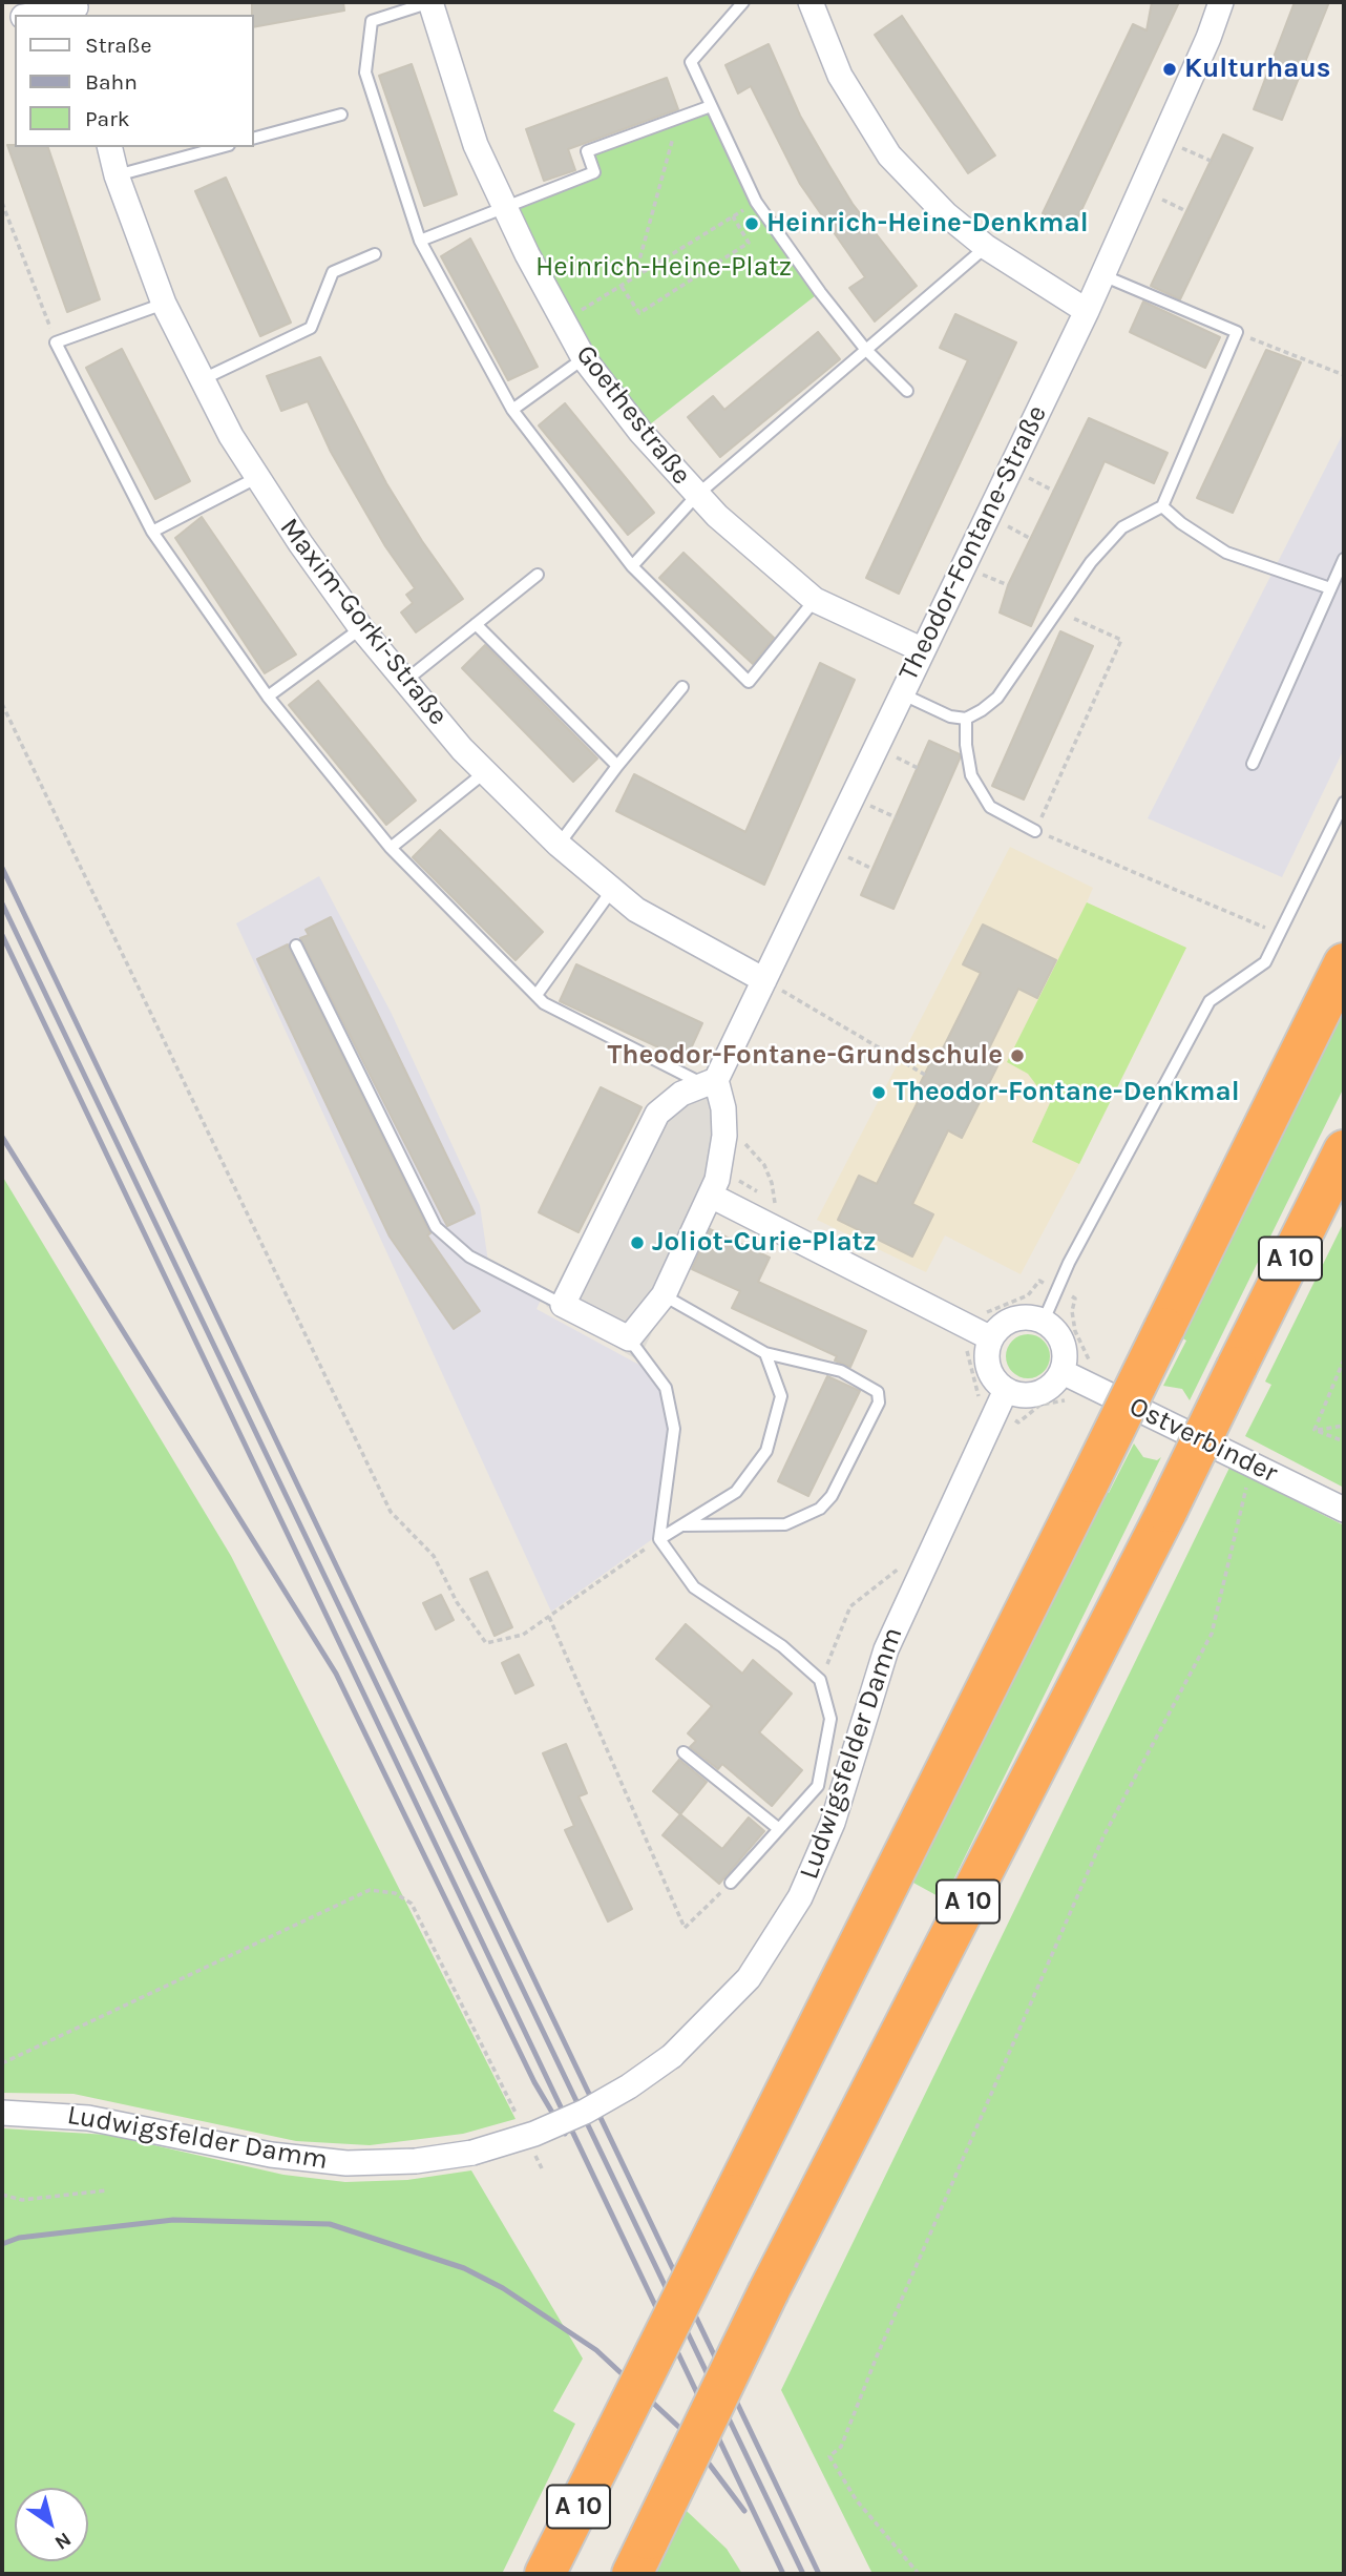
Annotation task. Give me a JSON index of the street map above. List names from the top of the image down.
{
  "streets": {
    "highway": ["A 10"],
    "street": [
      "Goethestraße",
      "Theodor-Fontane-Straße",
      "Maxim-Gorki-Straße",
      "Ostverbinder",
      "Ludwigsfelder Damm"
    ]
  },
  "crossings": [
    ["Goethestraße", "Theodor-Fontane-Straße"],
    ["Theodor-Fontane-Straße", "Maxim-Gorki-Straße"],
    ["Ostverbinder", "Ludwigsfelder Damm"]
  ],
  "parks": ["Heinrich-Heine-Platz"],
  "places": [
    "Kulturhaus",
    "Heinrich-Heine-Denkmal",
    "Theodor-Fontane-Grundschule",
    "Theodor-Fontane-Denkmal",
    "Joliot-Curie-Platz"
  ],
  "legend": ["Straße", "Bahn", "Park"],
  "north": "bottom right"
}
